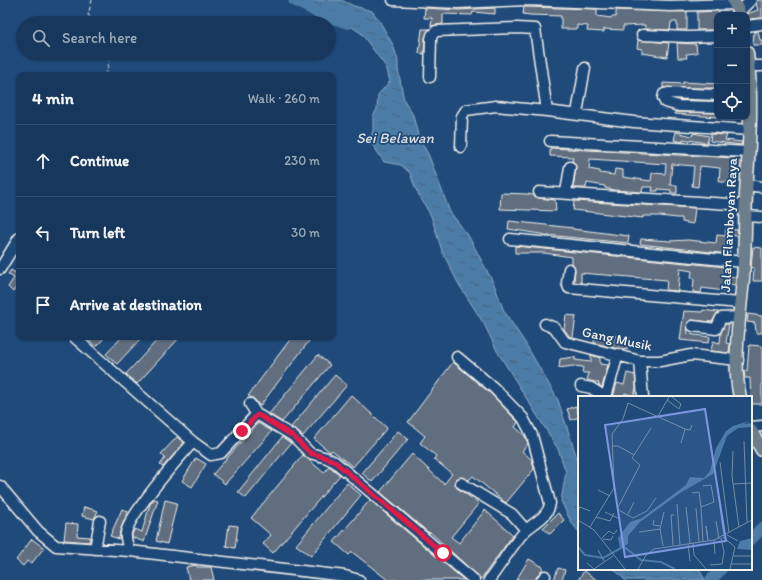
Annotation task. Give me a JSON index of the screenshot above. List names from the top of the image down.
{
  "streets": {
    "main road": ["Jalan Flamboyan Raya"],
    "street": ["Gang Musik"]
  },
  "crossings": [
    ["Jalan Flamboyan Raya", "Gang Musik"]
  ],
  "water": ["Sei Belawan"],
  "page": {
    "map_buttons": ["+", "−"],
    "search": "Search here",
    "heading": ["4 min", "Walk · 260 m"],
    "list": [
      ["Continue", "230 m"],
      ["Turn left", "30 m"],
      "Arrive at destination"
    ]
  }
}
